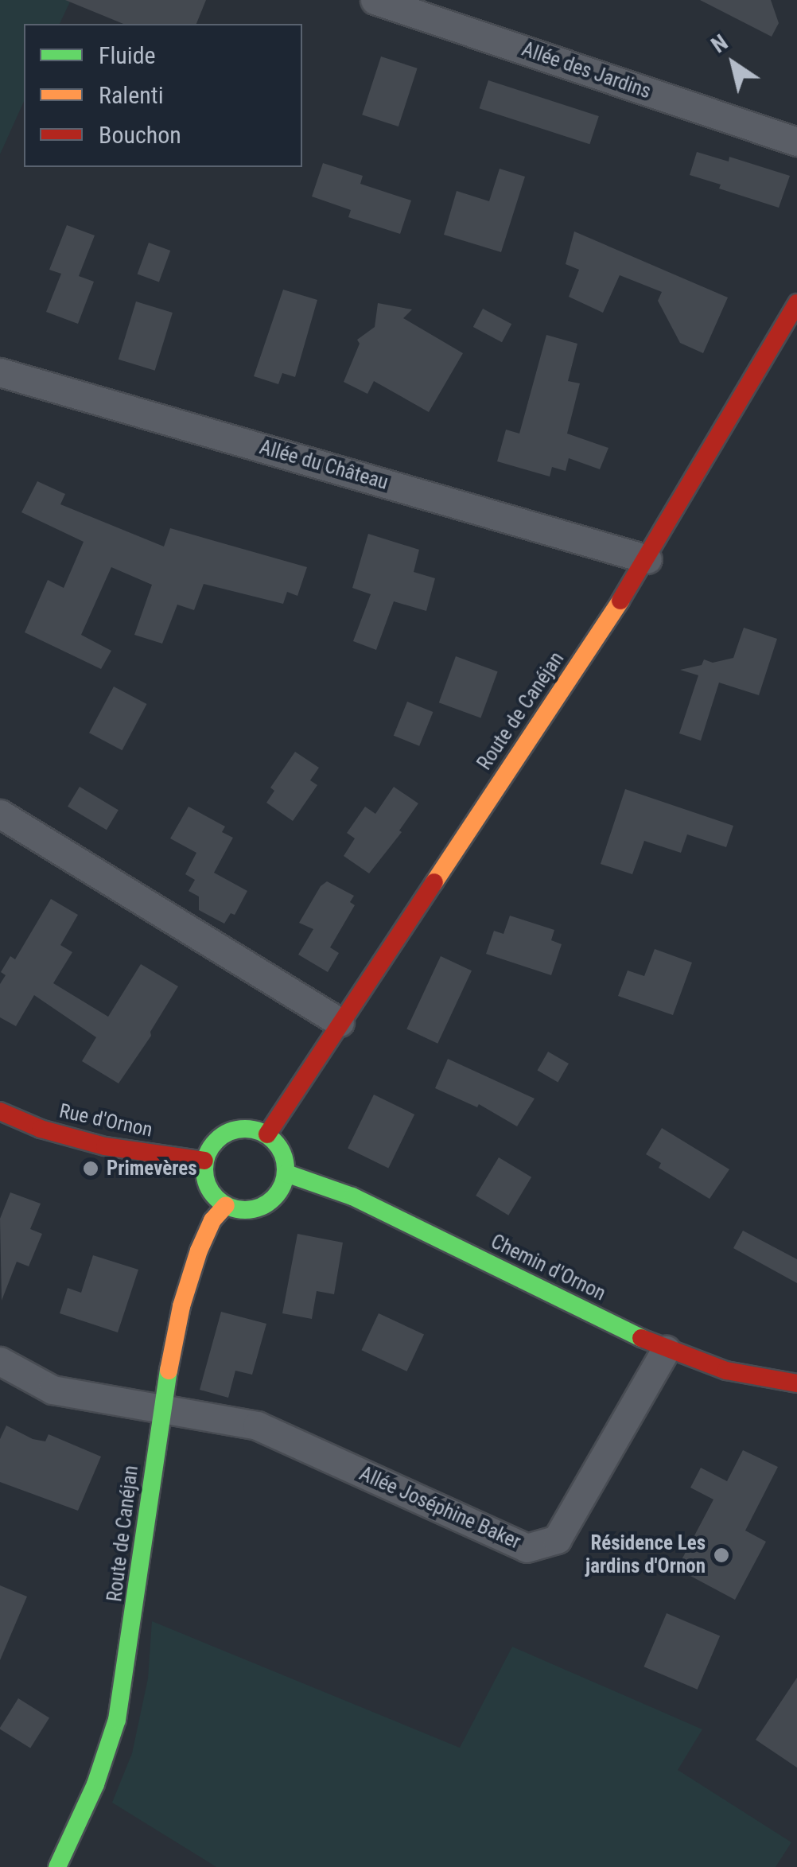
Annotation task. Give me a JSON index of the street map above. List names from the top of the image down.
{
  "streets": {
    "street": [
      "Allée des Jardins",
      "Allée du Château",
      "Route de Canéjan",
      "Rue d'Ornon",
      "Chemin d'Ornon",
      "Allée Joséphine Baker"
    ]
  },
  "crossings": [
    ["Allée du Château", "Route de Canéjan"],
    ["Route de Canéjan", "Rue d'Ornon"],
    ["Route de Canéjan", "Chemin d'Ornon"],
    ["Route de Canéjan", "Allée Joséphine Baker"],
    ["Rue d'Ornon", "Chemin d'Ornon"],
    ["Chemin d'Ornon", "Allée Joséphine Baker"]
  ],
  "places": ["Primevères", "Résidence Les jardins d'Ornon"],
  "legend": ["Fluide", "Ralenti", "Bouchon"],
  "north": "top left"
}
